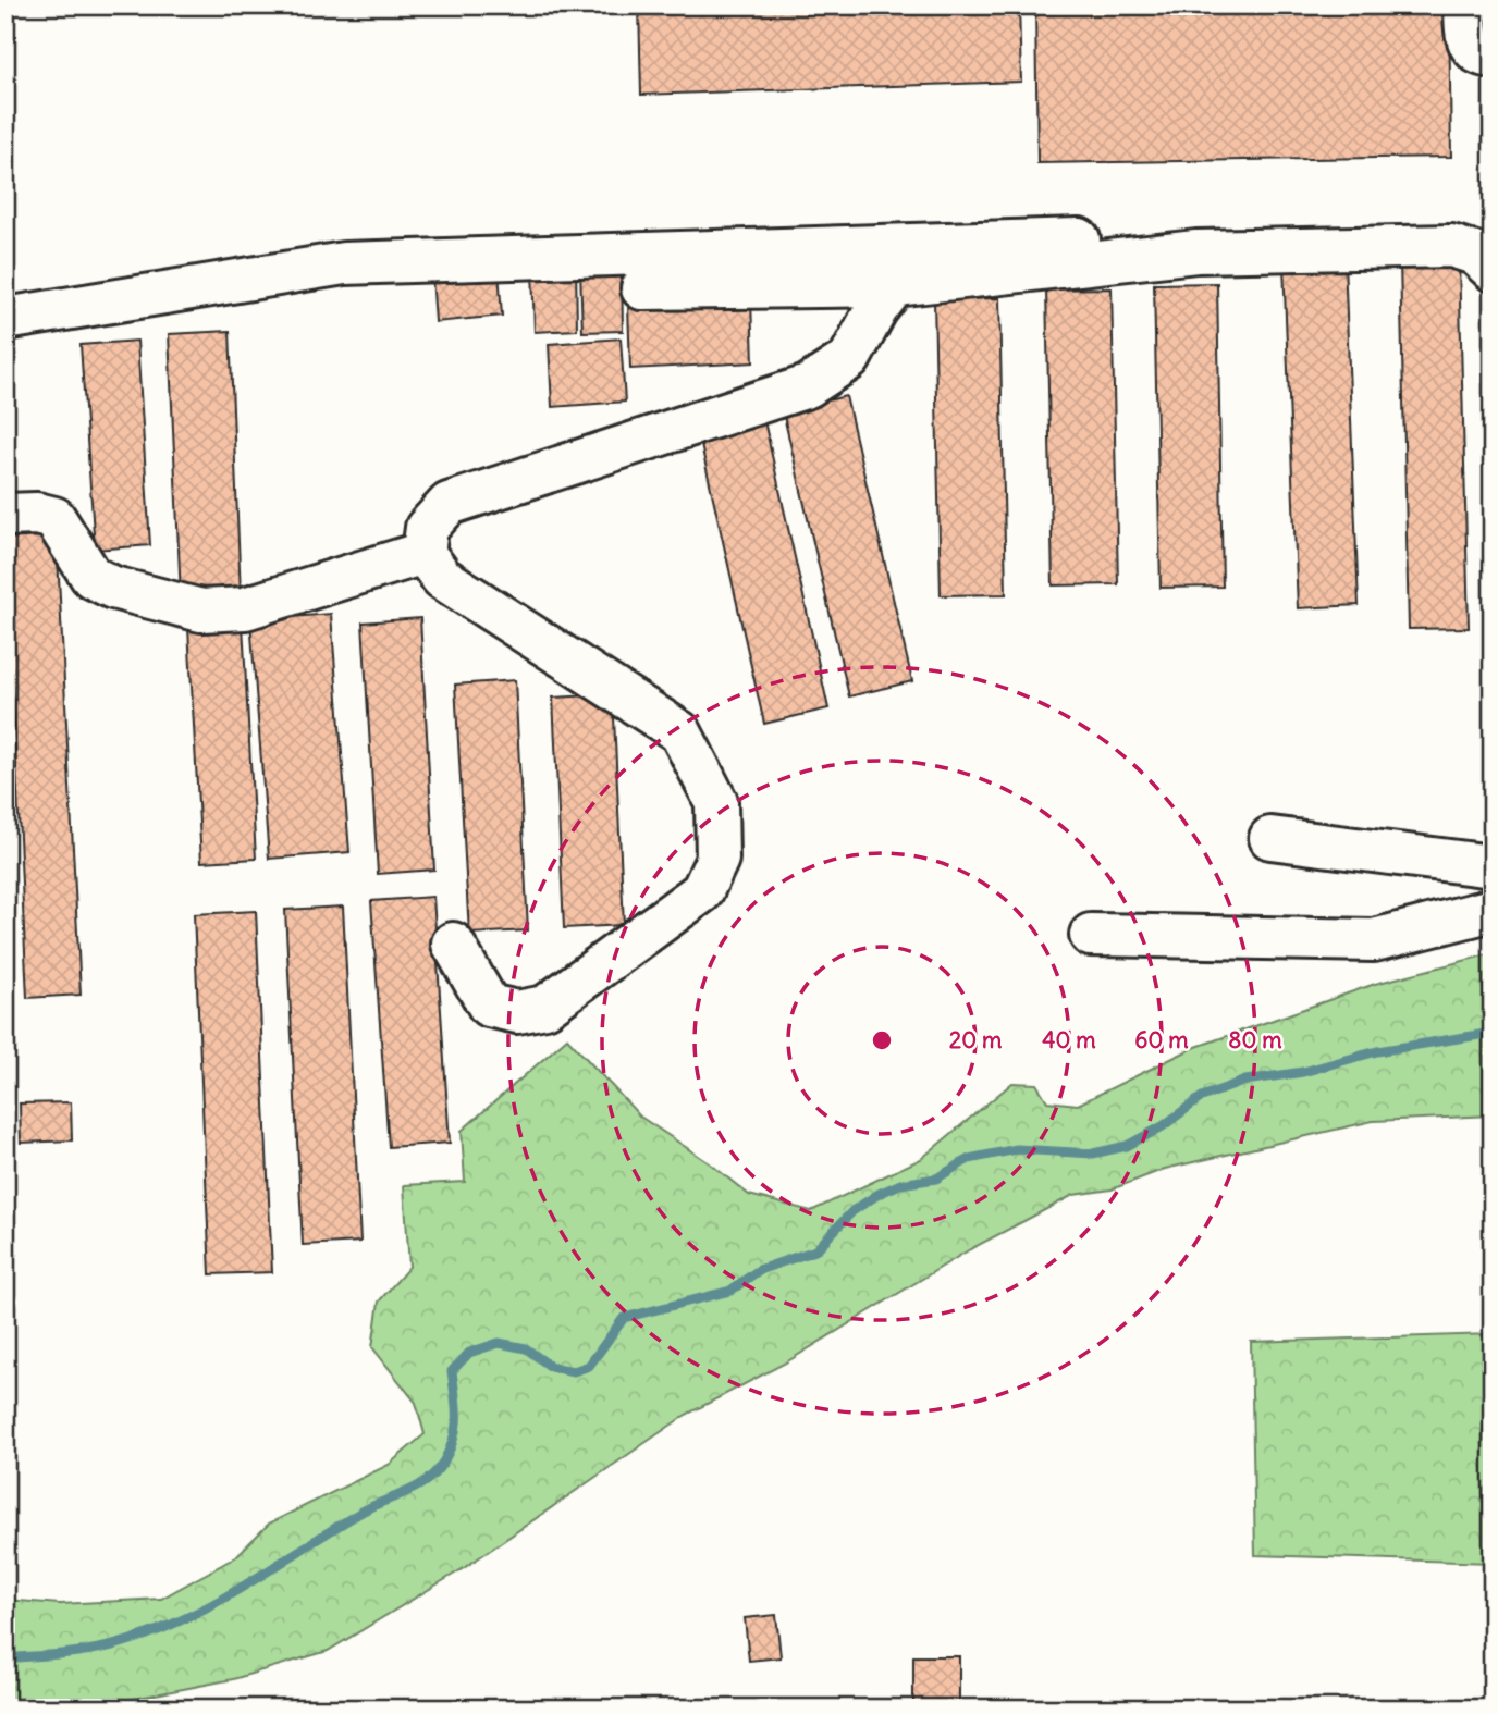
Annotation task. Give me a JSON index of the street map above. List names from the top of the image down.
{
  "rings": [
    "20 m",
    "40 m",
    "60 m",
    "80 m"
  ]
}
